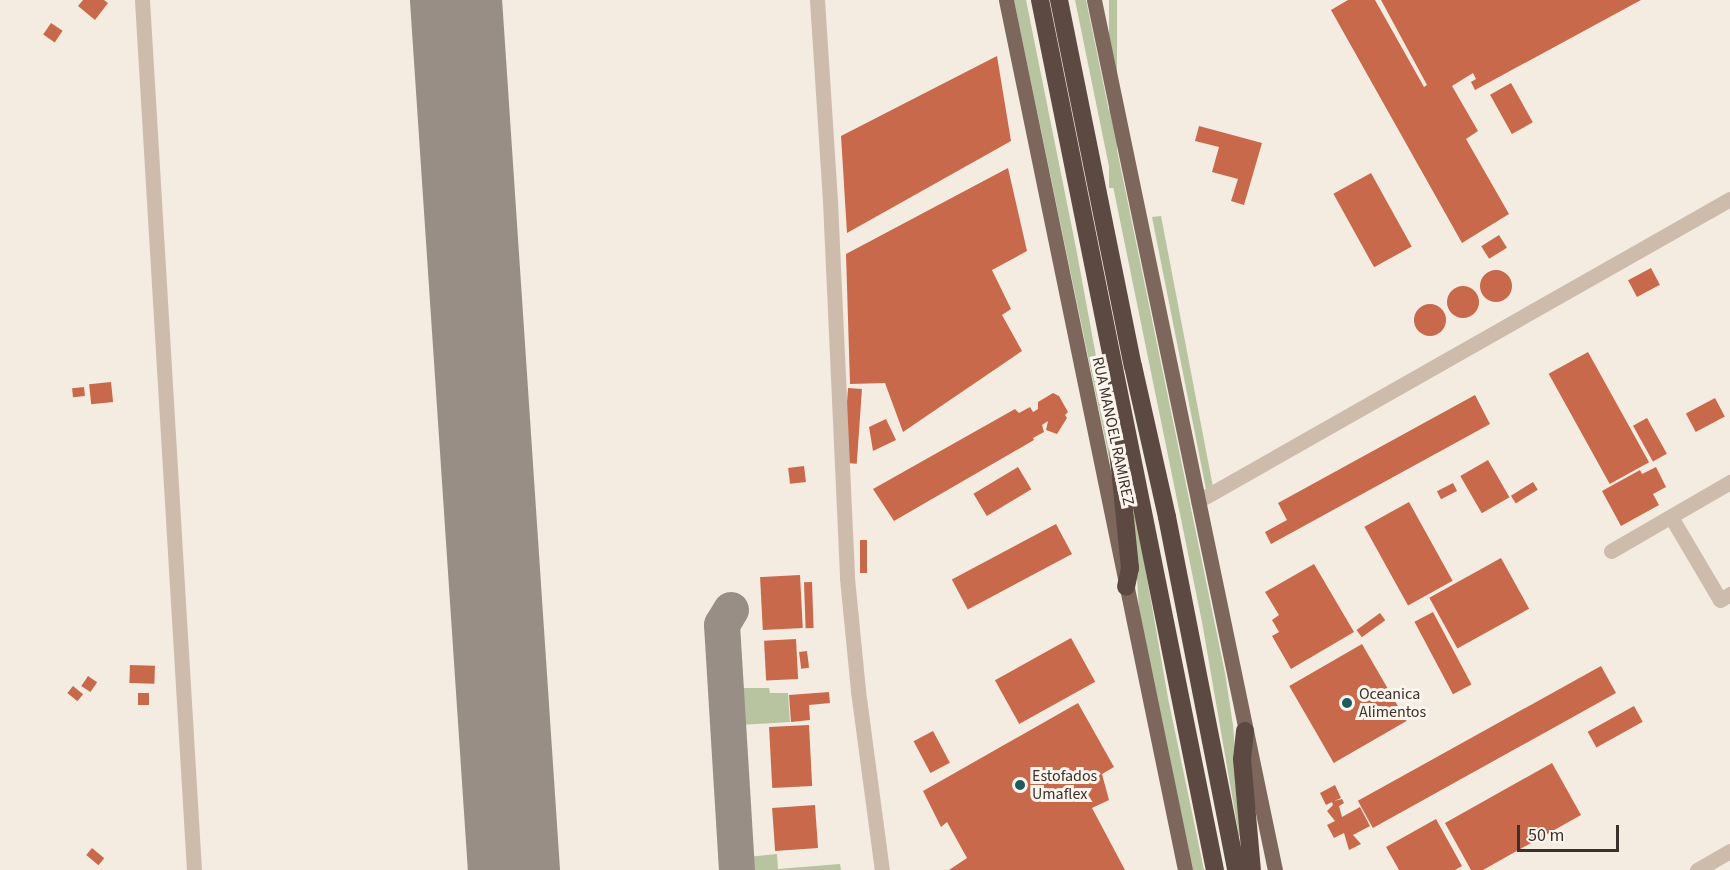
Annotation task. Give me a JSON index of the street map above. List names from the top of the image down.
{
  "streets": {
    "main road": ["RUA MANOEL RAMIREZ"]
  },
  "places": ["Oceanica Alimentos", "Estofados Umaflex"],
  "scale_bar": "50 m"
}
